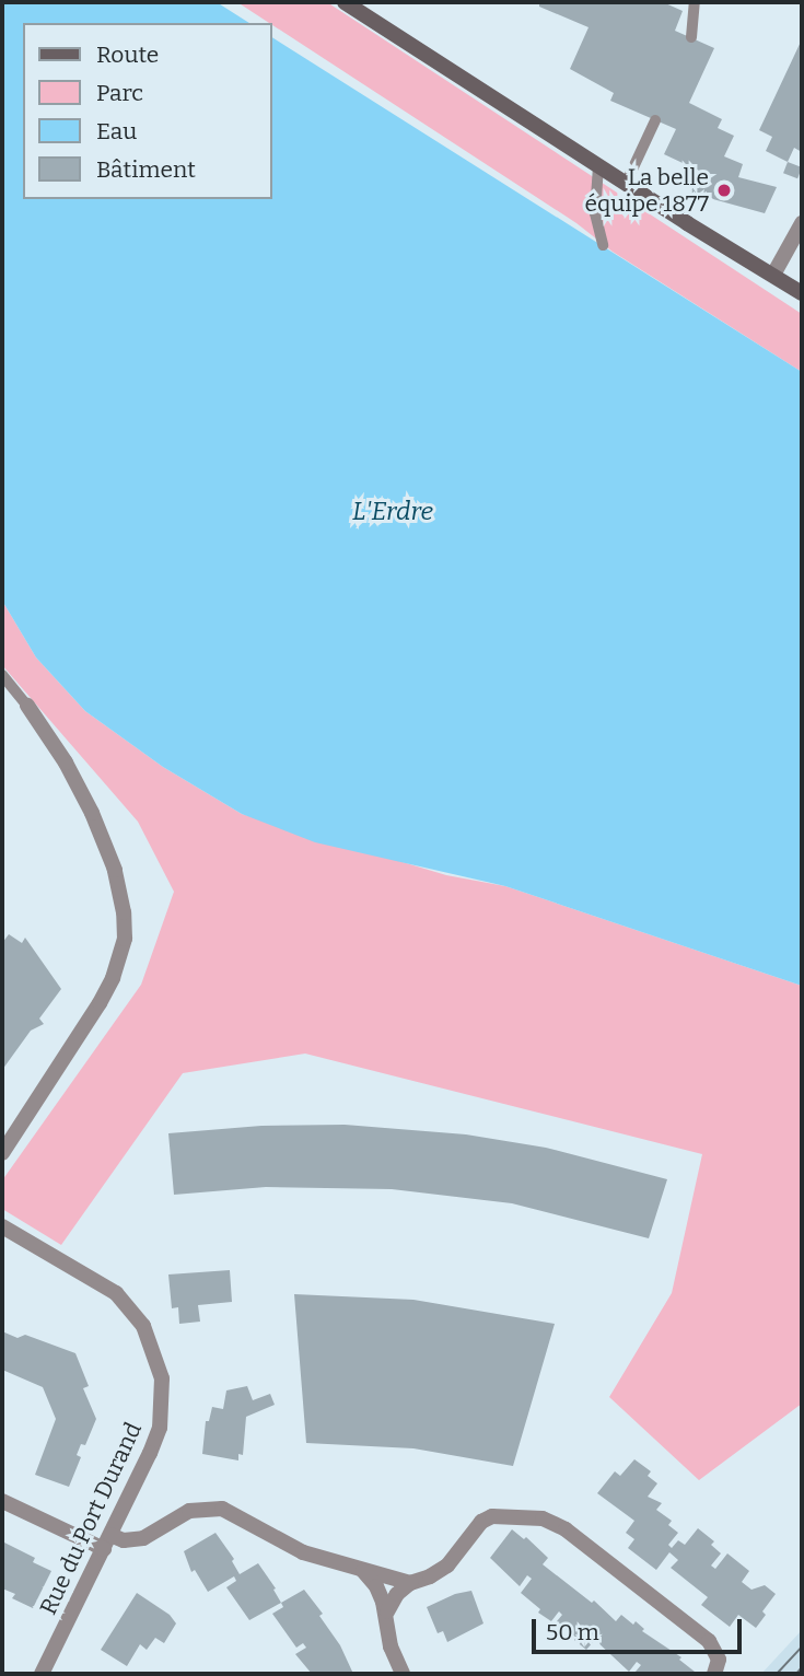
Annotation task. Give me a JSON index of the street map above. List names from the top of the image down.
{
  "streets": {
    "street": ["Rue du Port Durand"]
  },
  "water": ["L'Erdre"],
  "places": ["La belle équipe 1877"],
  "legend": [
    "Route",
    "Parc",
    "Eau",
    "Bâtiment"
  ],
  "scale_bar": "50 m"
}
